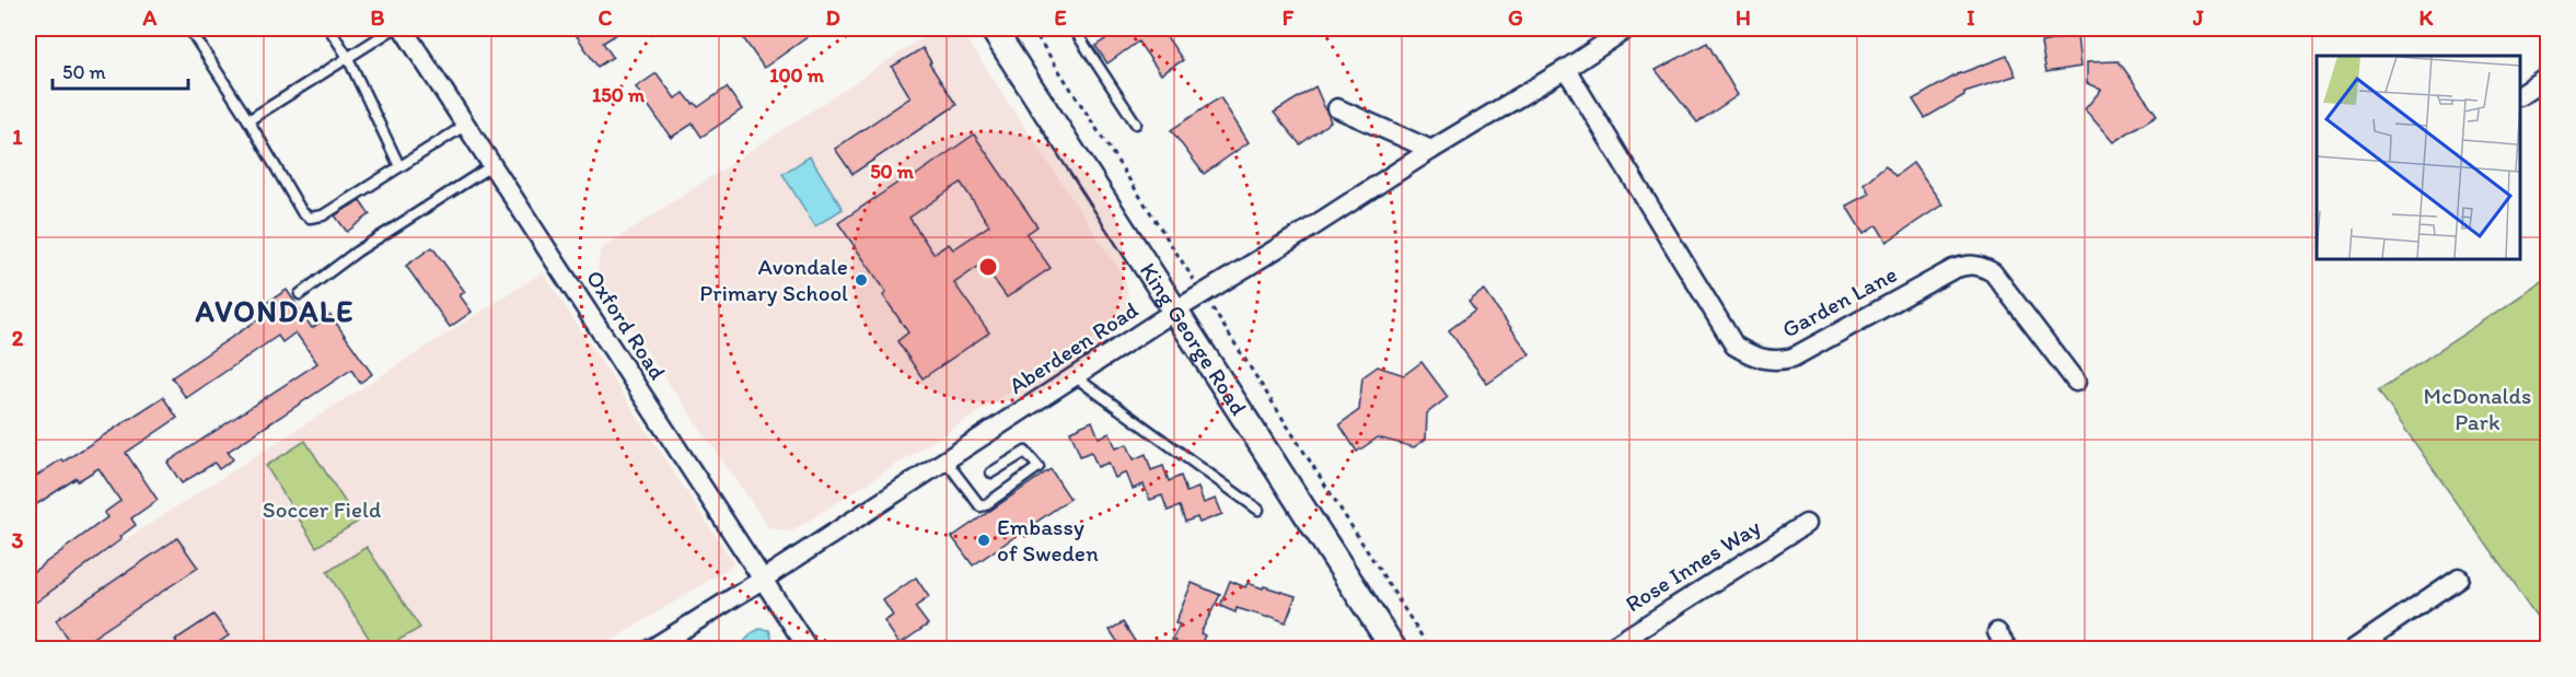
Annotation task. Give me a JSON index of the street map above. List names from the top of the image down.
{
  "streets": {
    "main road": ["King George Road"],
    "street": [
      "Garden Lane",
      "Oxford Road",
      "Aberdeen Road",
      "Rose Innes Way"
    ]
  },
  "crossings": [
    ["Garden Lane", "Aberdeen Road"],
    ["Oxford Road", "Aberdeen Road"],
    ["King George Road", "Aberdeen Road"]
  ],
  "districts": ["AVONDALE"],
  "parks": ["McDonalds Park", "Soccer Field"],
  "places": ["Avondale Primary School", "Embassy of Sweden"],
  "scale_bar": "50 m",
  "grid": {
    "columns": [
      "A",
      "B",
      "C",
      "D",
      "E",
      "F",
      "G",
      "H",
      "I",
      "J",
      "K"
    ],
    "rows": ["1", "2", "3"]
  },
  "rings": ["100 m", "150 m", "50 m"]
}
